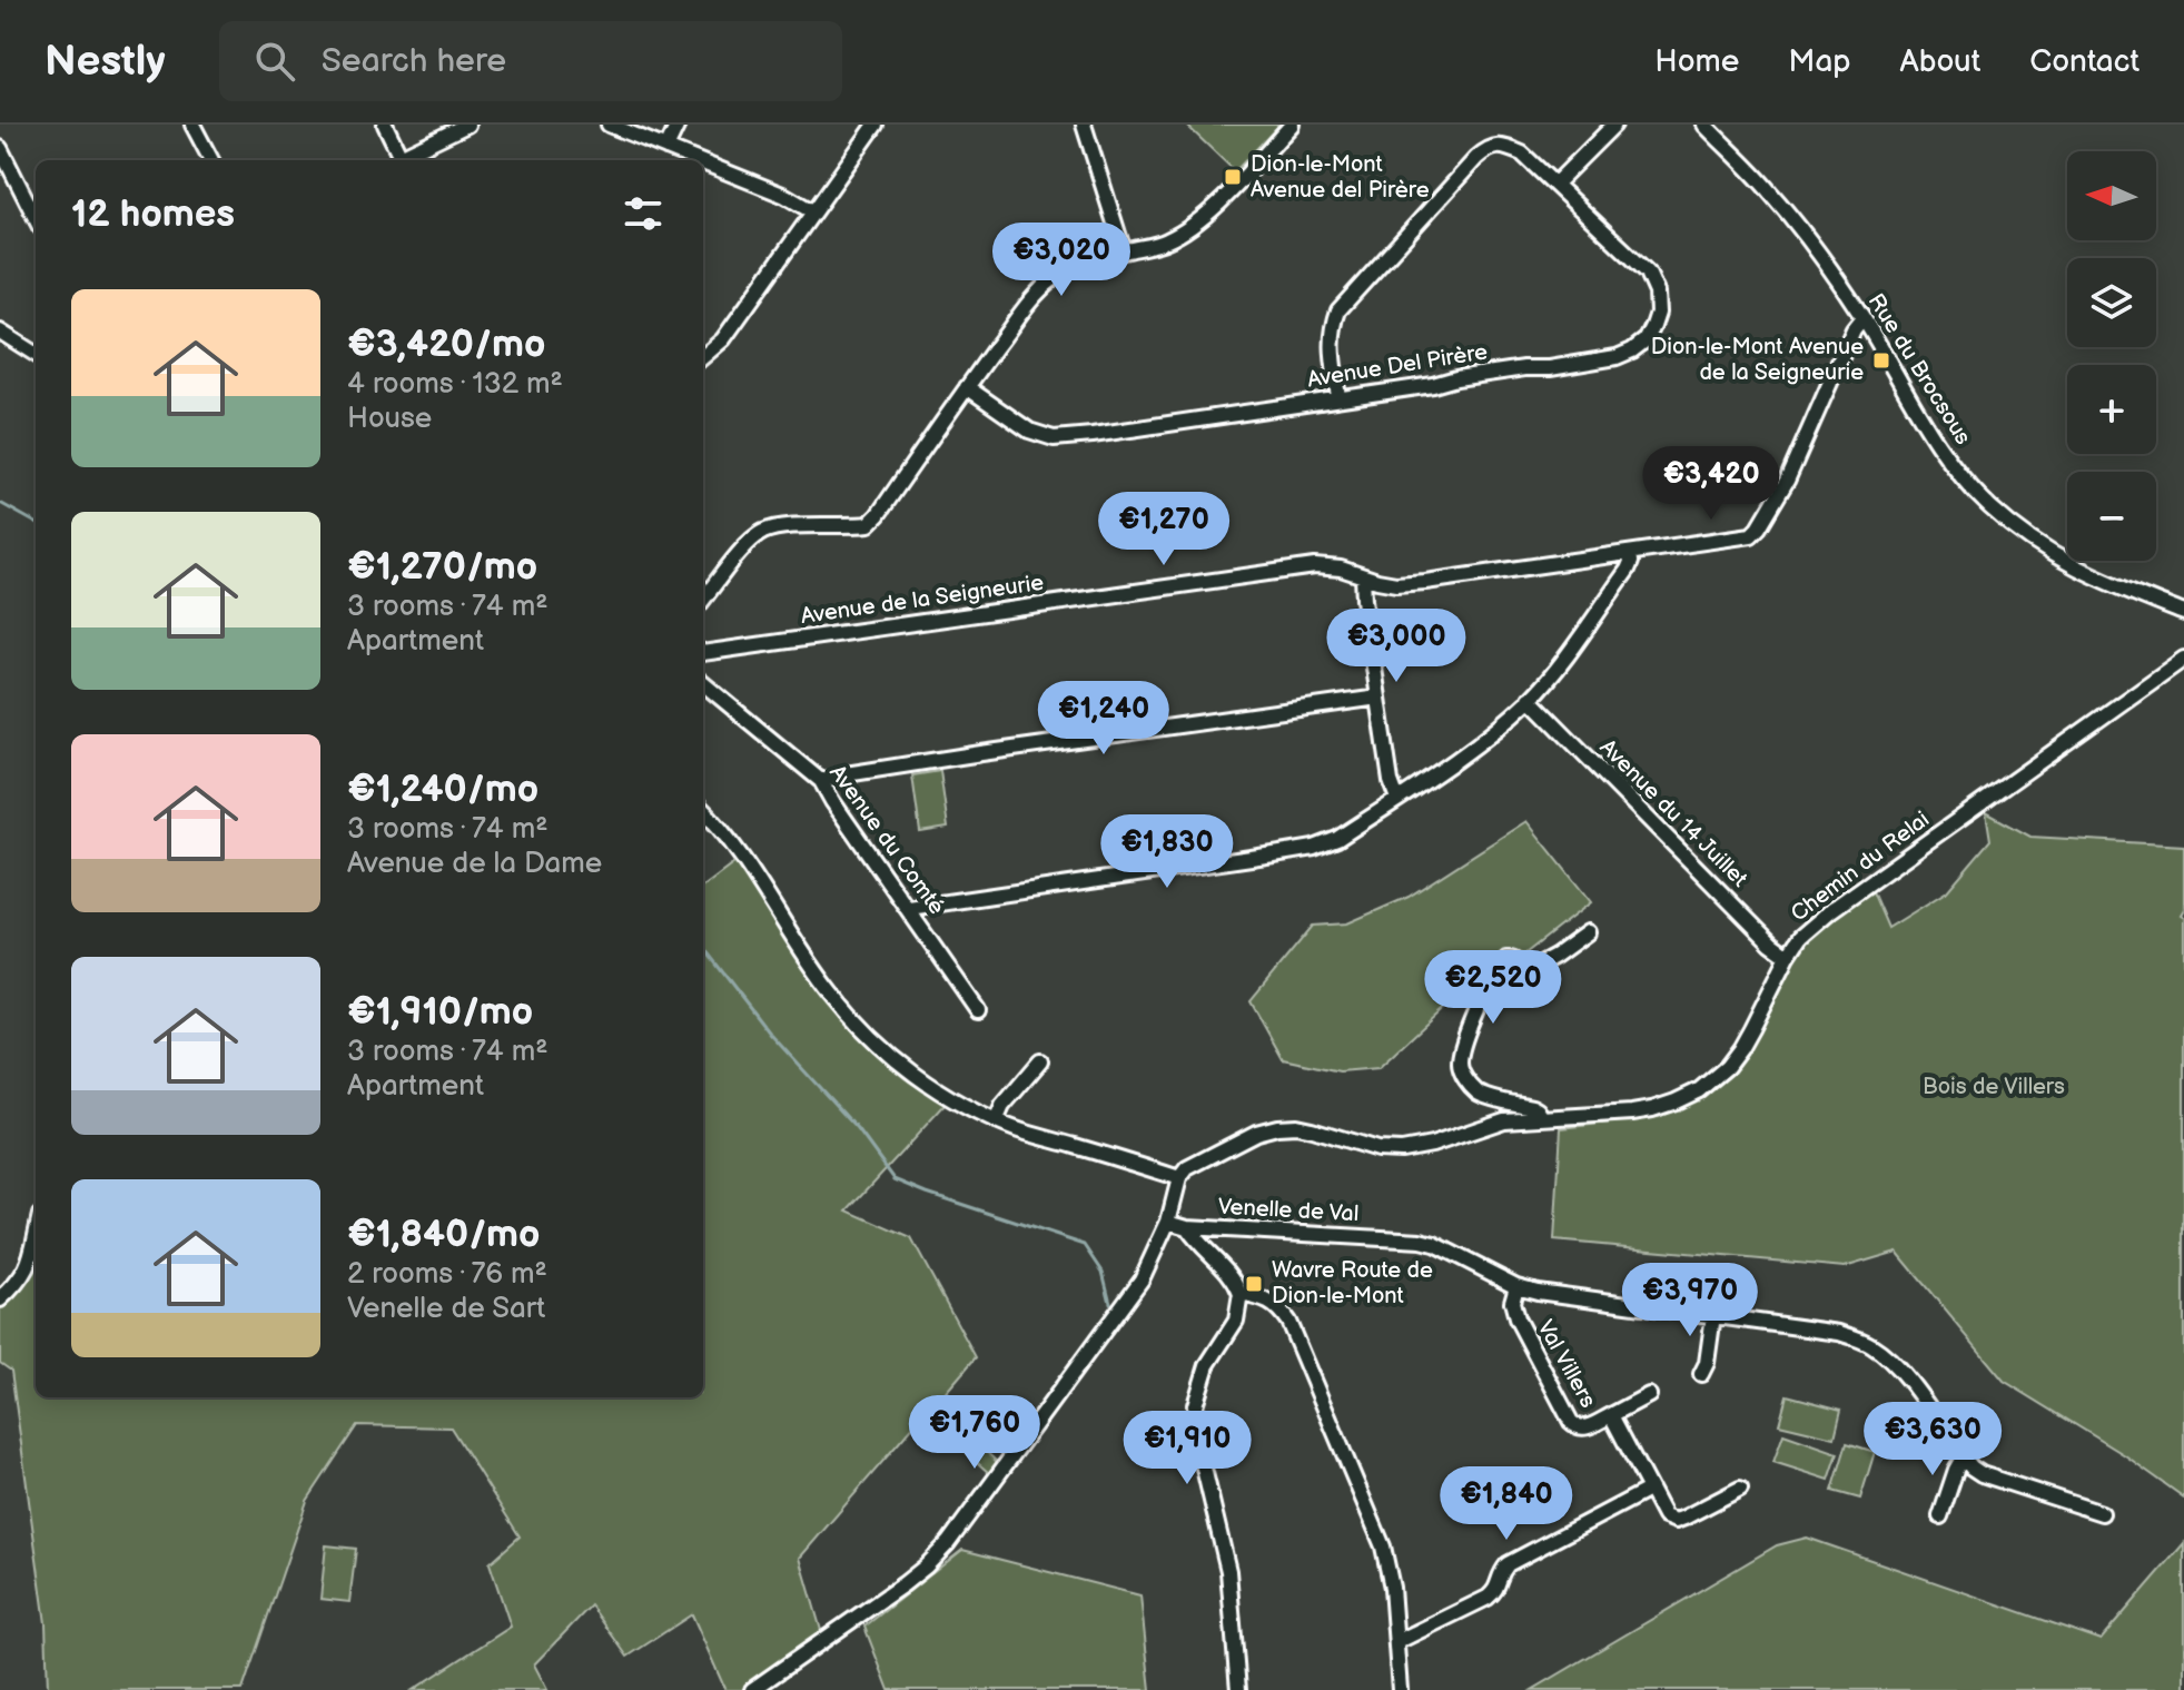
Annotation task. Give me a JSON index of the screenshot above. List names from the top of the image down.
{
  "streets": {
    "street": [
      "Avenue Del Pirère",
      "Rue du Brocsous",
      "Avenue de la Seigneurie",
      "Avenue du 14 Juillet",
      "Avenue du Comté",
      "Chemin du Relai",
      "Venelle de Val",
      "Val Villers"
    ]
  },
  "crossings": [
    ["Rue du Brocsous", "Avenue de la Seigneurie"],
    ["Avenue du 14 Juillet", "Chemin du Relai"],
    ["Venelle de Val", "Val Villers"]
  ],
  "parks": ["Bois de Villers"],
  "places": {
    "transit": ["Dion-le-Mont Avenue del Pirère", "Dion-le-Mont Avenue de la Seigneurie", "Wavre Route de Dion-le-Mont"]
  },
  "north": "left",
  "page": {
    "header": "Nestly",
    "search": "Search here",
    "nav": [
      "Home",
      "Map",
      "About",
      "Contact"
    ],
    "map_buttons": ["+", "−"],
    "heading": "12 homes",
    "price": [
      "€3,020",
      "€3,420",
      "€1,270",
      "€3,000",
      "€1,240",
      "€1,830",
      "€2,520",
      "€3,970",
      "€1,760",
      "€3,630",
      "€1,910",
      "€1,840"
    ],
    "list": [
      {
        "name": "€3,420/mo",
        "note": "4 rooms · 132 m² · House"
      },
      {
        "name": "€1,270/mo",
        "note": "3 rooms · 74 m² · Apartment"
      },
      {
        "name": "€1,240/mo",
        "note": "3 rooms · 74 m² · Avenue de la Dame"
      },
      {
        "name": "€1,910/mo",
        "note": "3 rooms · 74 m² · Apartment"
      },
      {
        "name": "€1,840/mo",
        "note": "2 rooms · 76 m² · Venelle de Sart"
      }
    ]
  }
}
